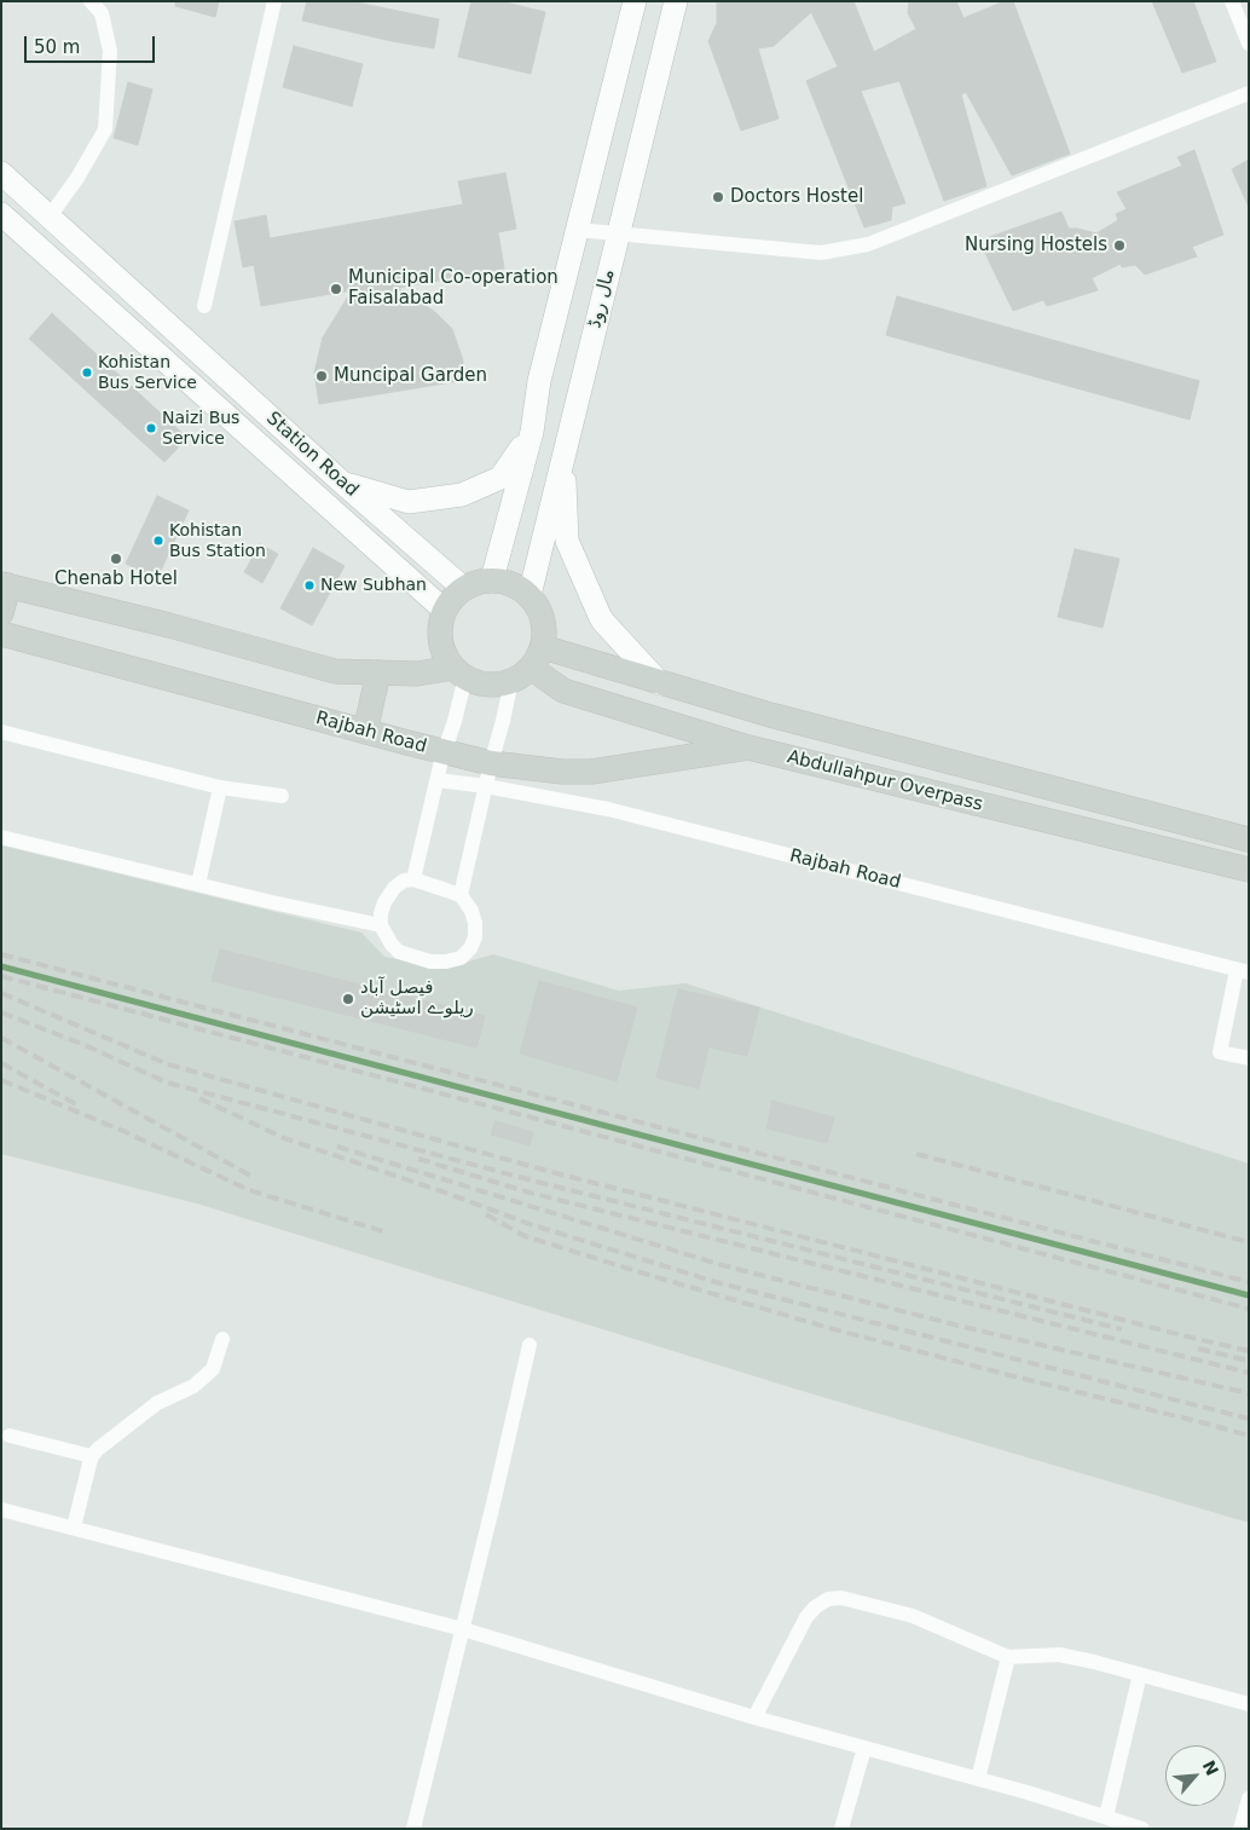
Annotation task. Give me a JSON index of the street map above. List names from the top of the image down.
{
  "streets": {
    "main road": [
      "مال روڈ",
      "Station Road",
      "Rajbah Road",
      "Abdullahpur Overpass"
    ]
  },
  "crossings": [
    ["مال روڈ", "Station Road"],
    ["مال روڈ", "Abdullahpur Overpass"],
    ["Station Road", "Abdullahpur Overpass"],
    ["Rajbah Road", "Abdullahpur Overpass"]
  ],
  "places": [
    "Doctors Hostel",
    "Nursing Hostels",
    "Municipal Co-operation Faisalabad",
    "Kohistan Bus Service",
    "Muncipal Garden",
    "Naizi Bus Service",
    "Kohistan Bus Station",
    "Chenab Hotel",
    "New Subhan",
    "فیصل آباد ریلوے اسٹیشن"
  ],
  "scale_bar": "50 m",
  "north": "top right"
}
